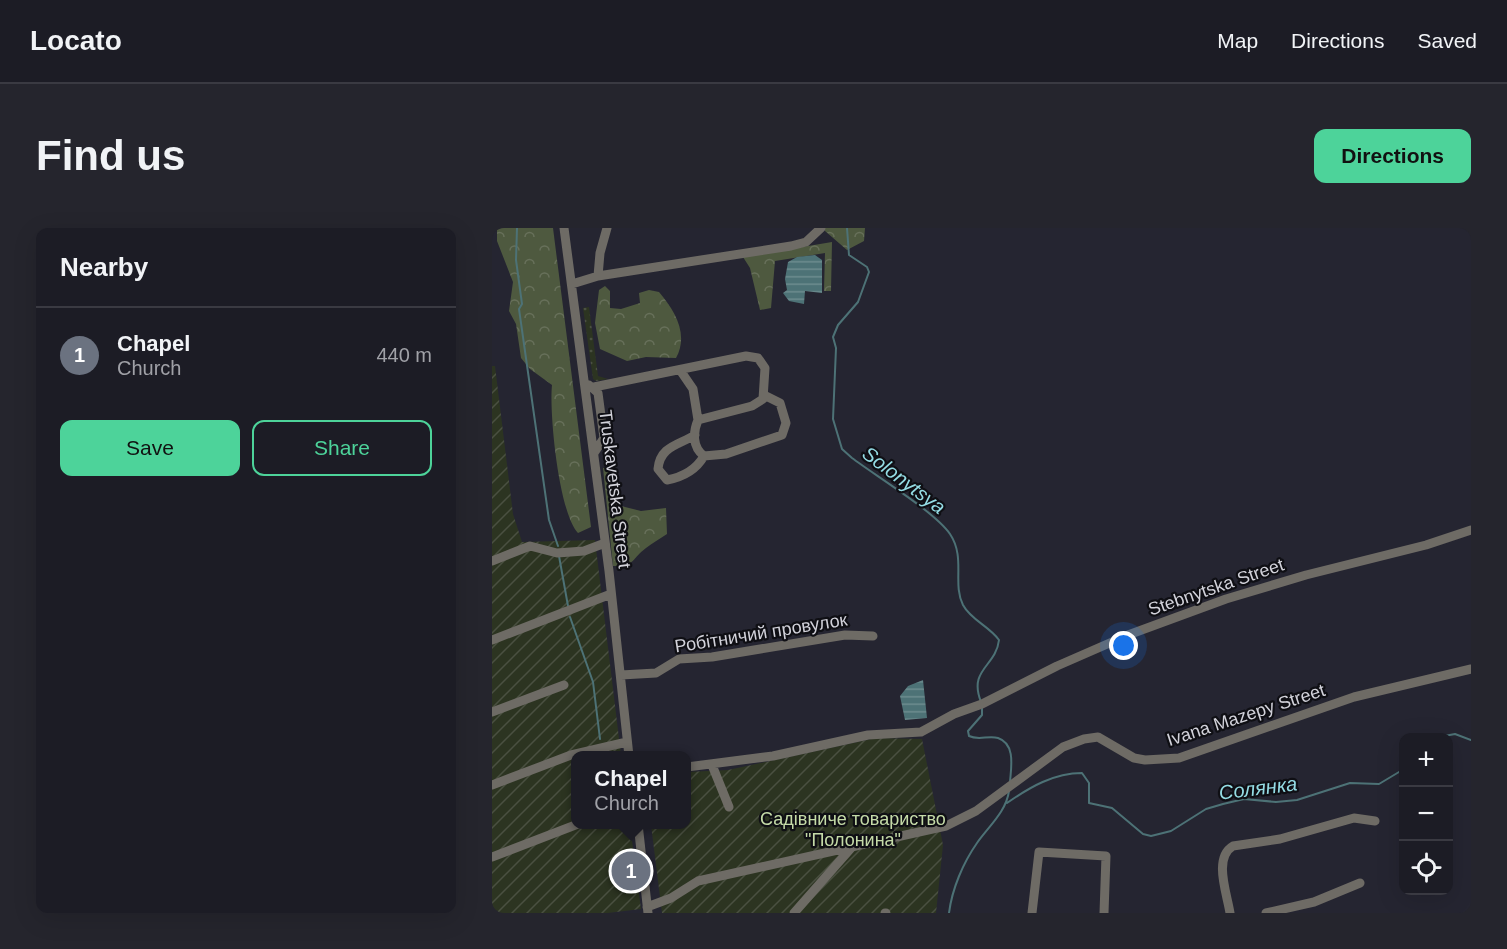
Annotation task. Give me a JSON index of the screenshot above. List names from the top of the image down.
{
  "streets": {
    "street": [
      "Truskavetska Street",
      "Stebnytska Street",
      "Робітничий провулок",
      "Ivana Mazepy Street"
    ]
  },
  "crossings": [
    ["Truskavetska Street", "Робітничий провулок"]
  ],
  "water": ["Solonytsya", "Солянка"],
  "parks": ["Садівниче товариство \"Полонина\""],
  "page": {
    "header": "Locato",
    "nav": ["Map", "Directions", "Saved"],
    "buttons": [
      "Directions",
      ["Save", "Share"]
    ],
    "title": "Find us",
    "heading": "Nearby",
    "list": [
      {
        "mark": "1",
        "name": "Chapel",
        "note": "Church",
        "value": "440 m"
      }
    ],
    "map_buttons": ["+", "−"],
    "popup": ["Chapel", "Church"],
    "pins": "1"
  }
}
